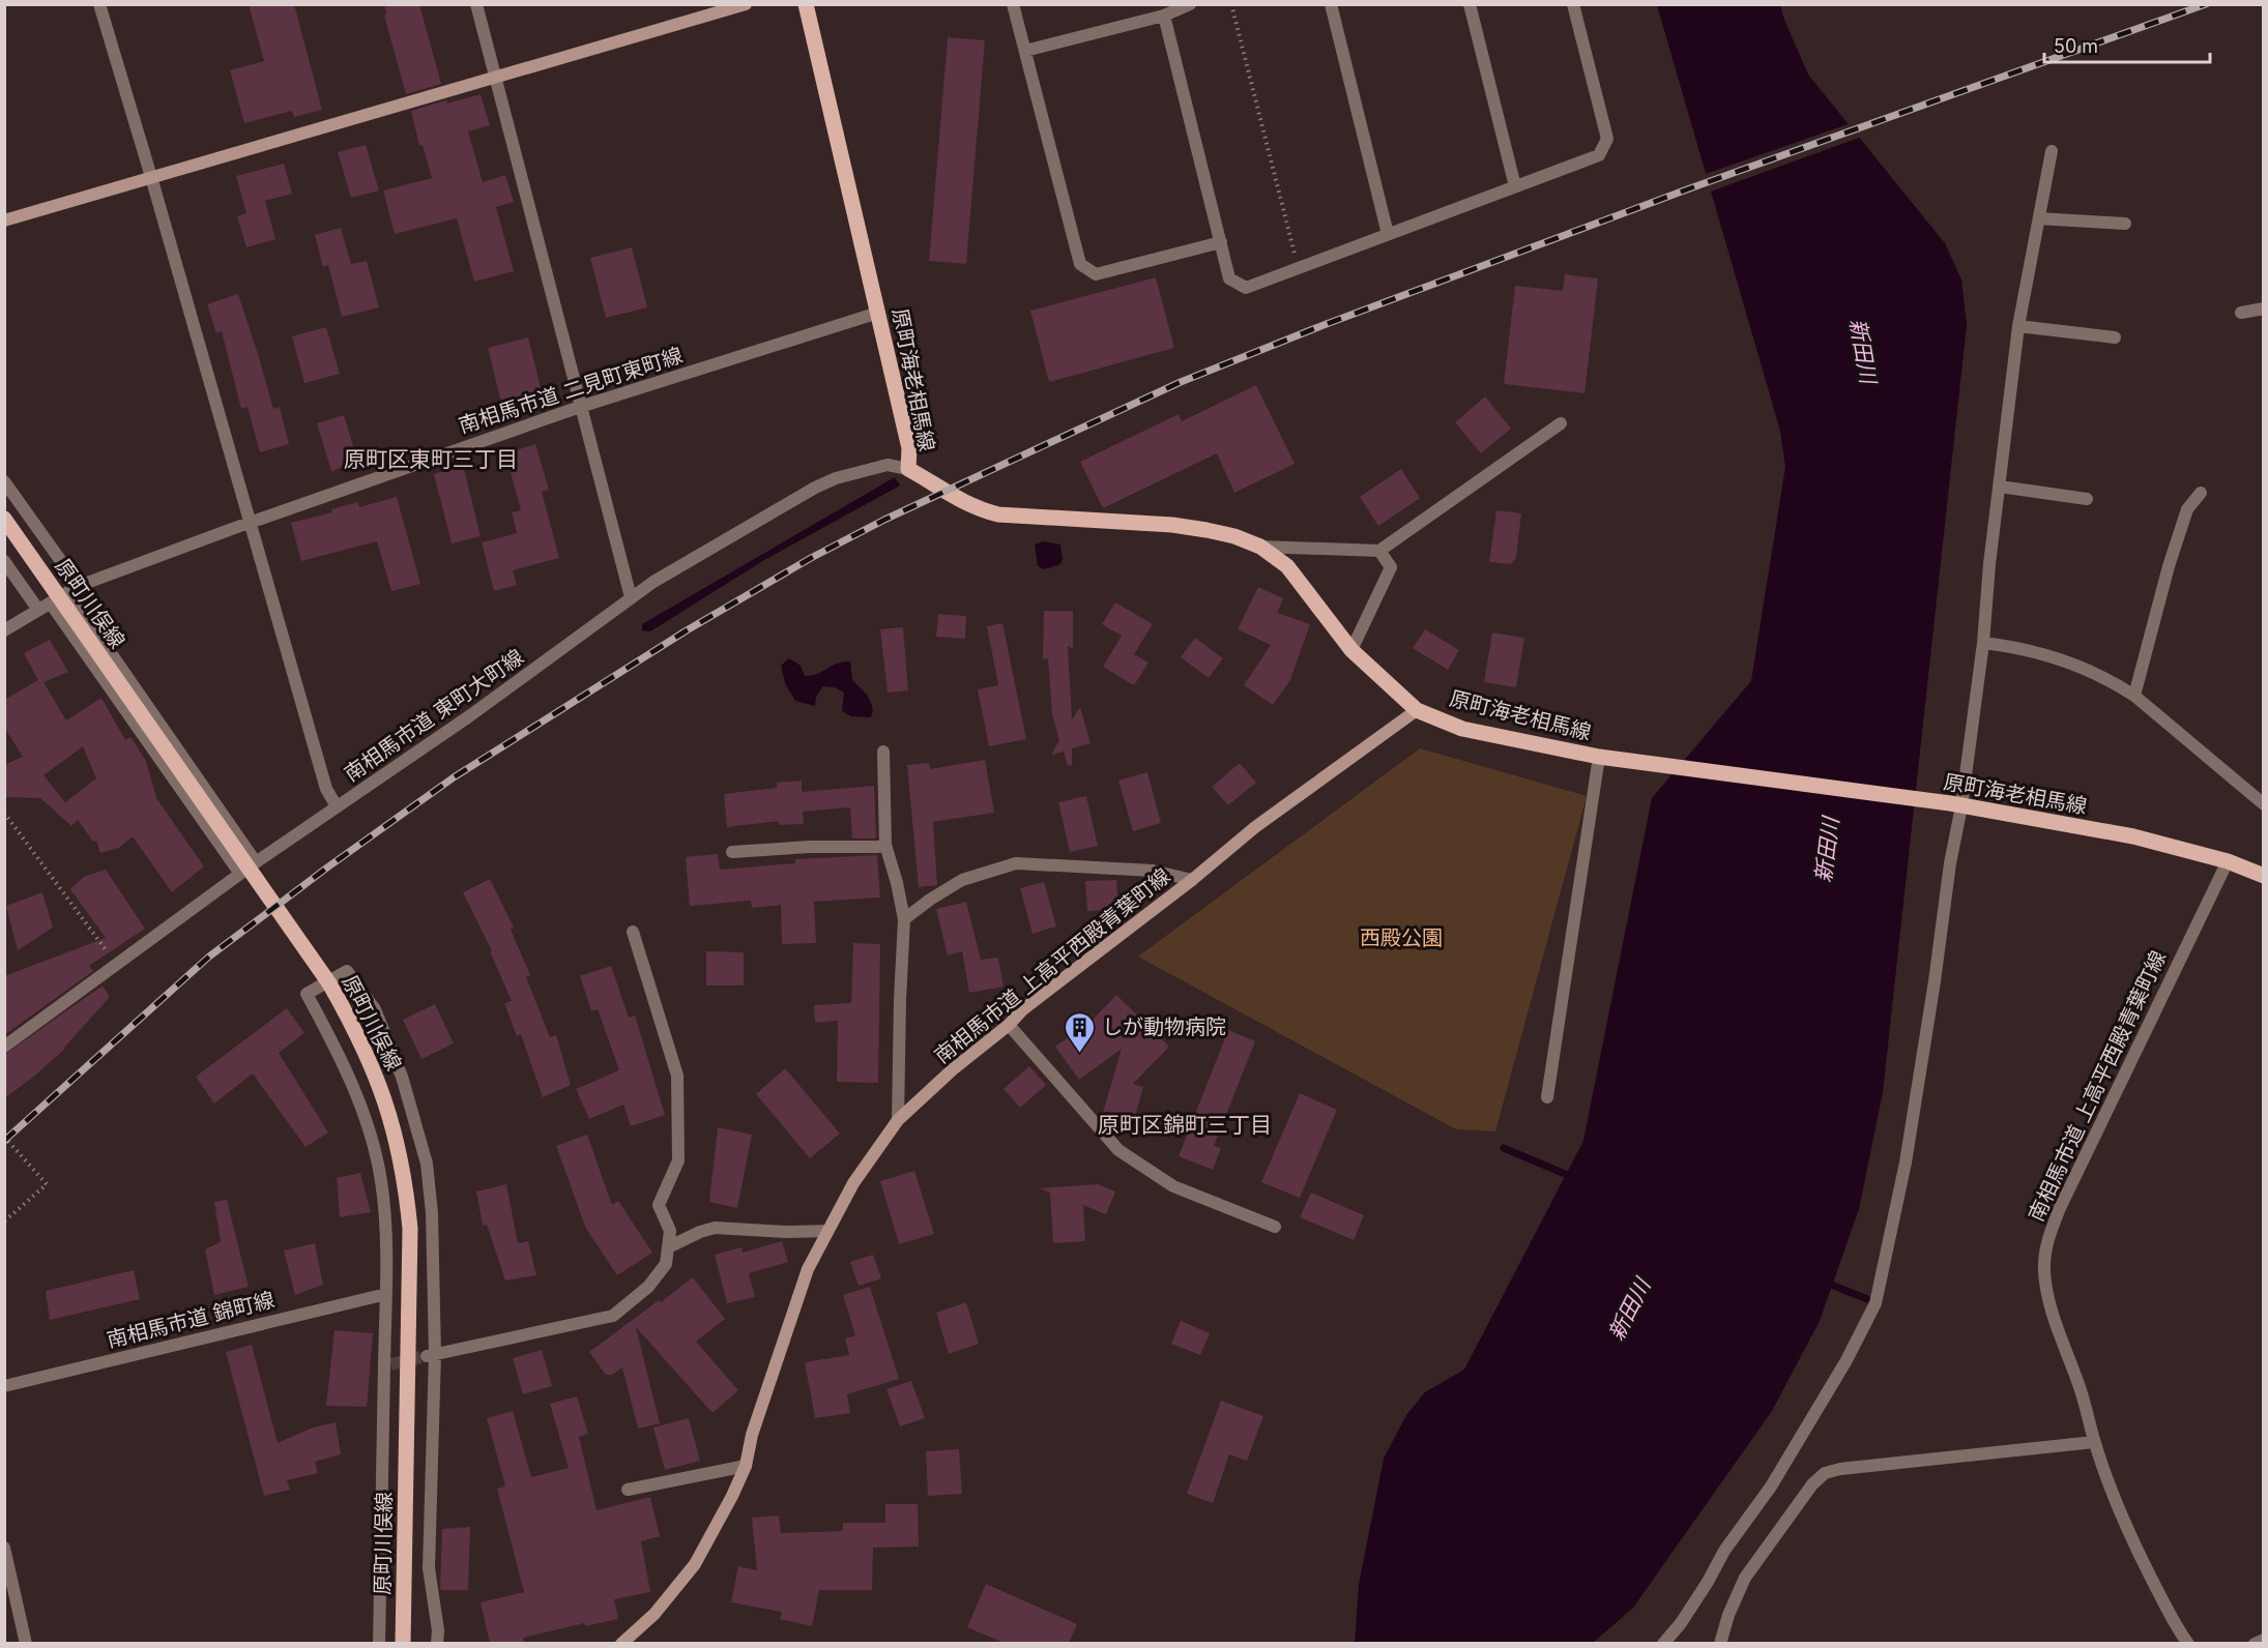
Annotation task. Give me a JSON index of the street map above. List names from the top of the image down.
{
  "streets": {
    "main road": ["原町海老相馬線", "原町川俣線"],
    "street": [
      "南相馬市道 二見町東町線",
      "南相馬市道 東町大町線",
      "南相馬市道 上高平西殿青葉町線",
      "南相馬市道 錦町線"
    ]
  },
  "crossings": [
    ["原町海老相馬線", "南相馬市道 二見町東町線"],
    ["原町海老相馬線", "南相馬市道 東町大町線"],
    ["原町海老相馬線", "南相馬市道 上高平西殿青葉町線"]
  ],
  "districts": ["原町区東町三丁目", "原町区錦町三丁目"],
  "water": ["新田川"],
  "parks": ["西殿公園"],
  "places": {
    "building": ["しが動物病院"]
  },
  "scale_bar": "50 m"
}
